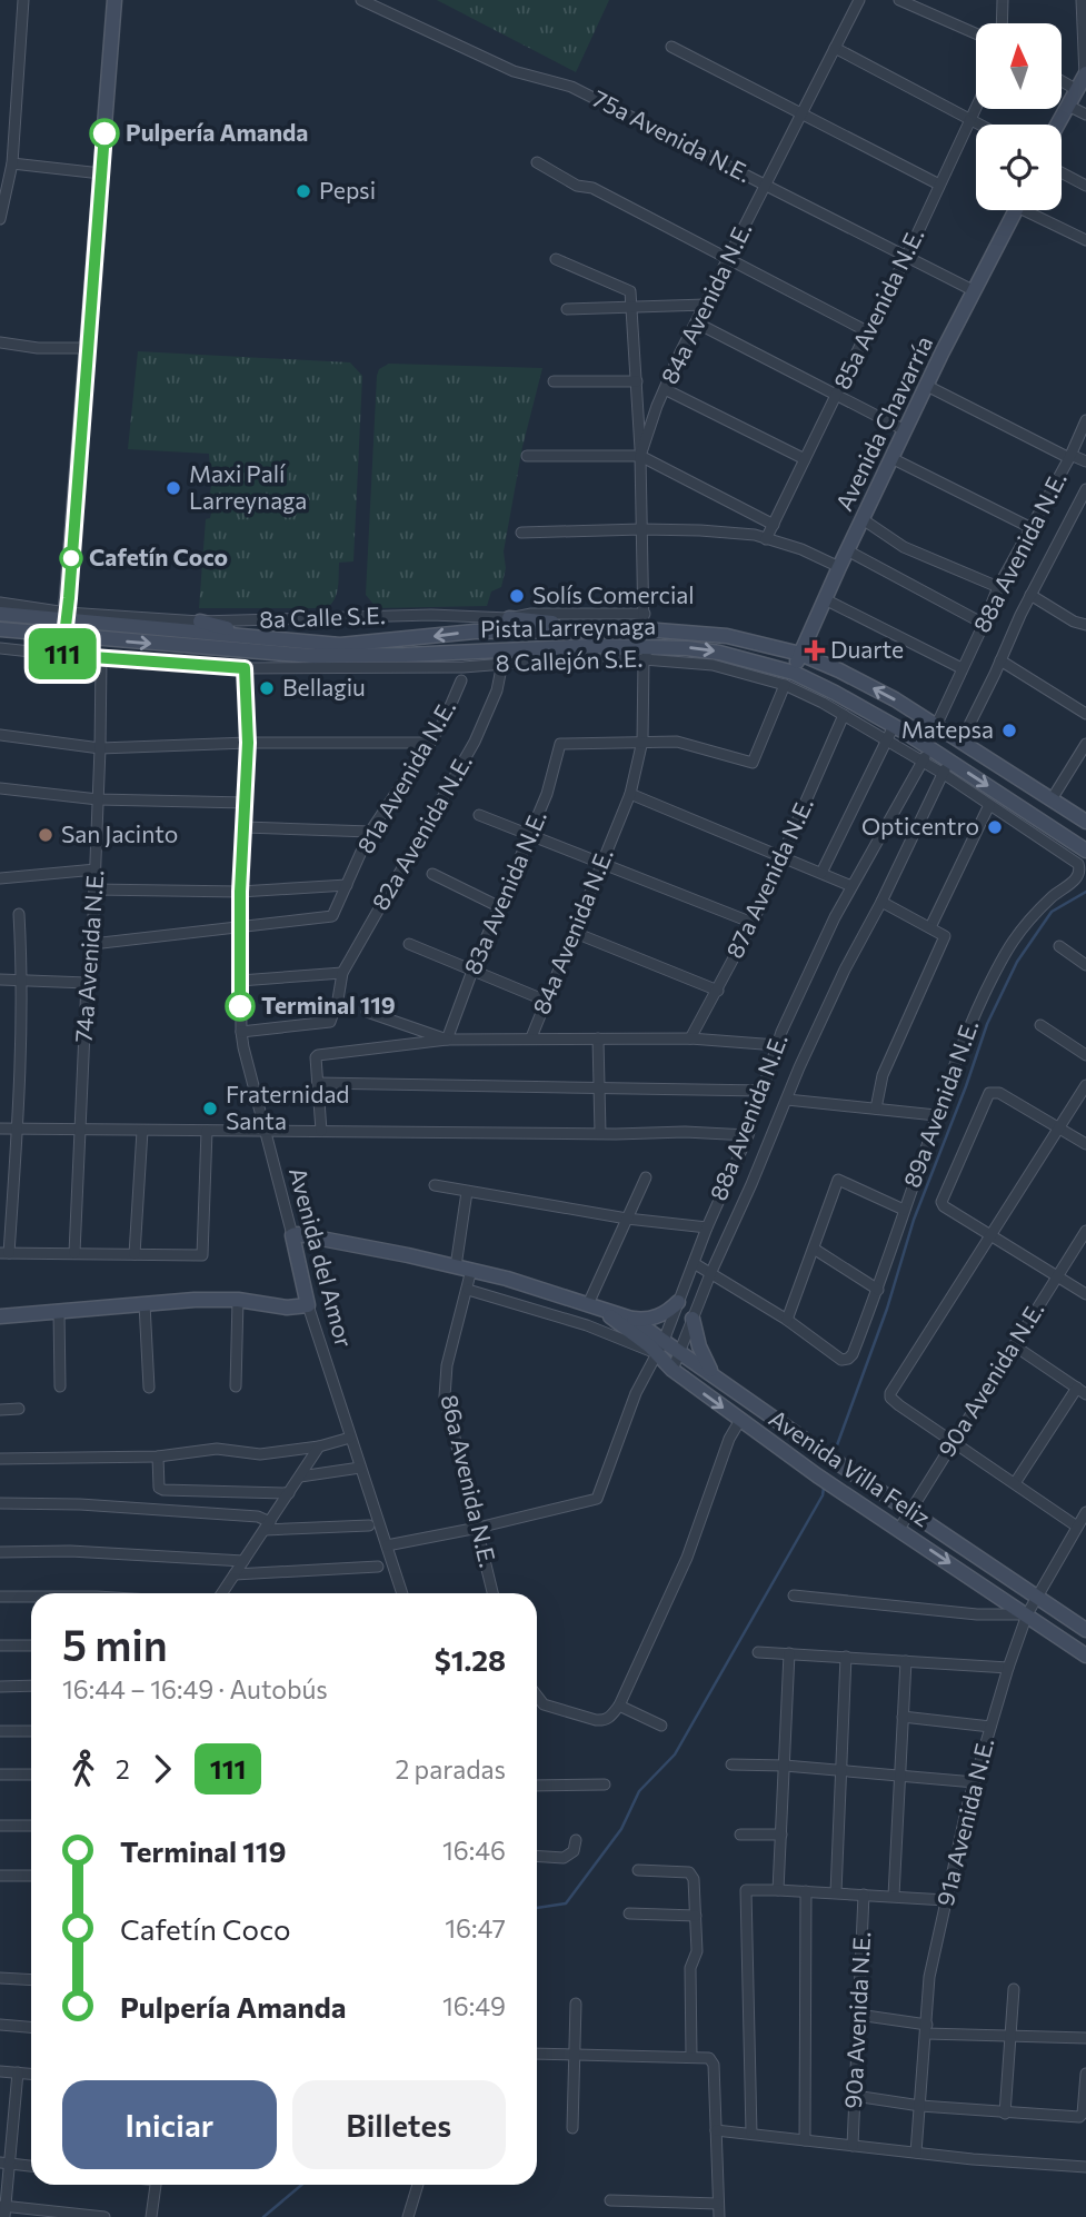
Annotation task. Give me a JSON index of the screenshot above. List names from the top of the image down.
{
  "streets": {
    "street": [
      "75a Avenida N.E.",
      "84a Avenida N.E.",
      "85a Avenida N.E.",
      "Avenida Chavarría",
      "88a Avenida N.E.",
      "8a Calle S.E.",
      "Pista Larreynaga",
      "8 Callejón S.E.",
      "81a Avenida N.E.",
      "82a Avenida N.E.",
      "87a Avenida N.E.",
      "83a Avenida N.E.",
      "74a Avenida N.E.",
      "89a Avenida N.E.",
      "Avenida del Amor",
      "90a Avenida N.E.",
      "Avenida Villa Feliz",
      "86a Avenida N.E.",
      "91a Avenida N.E."
    ]
  },
  "crossings": [
    ["75a Avenida N.E.", "84a Avenida N.E."],
    ["75a Avenida N.E.", "85a Avenida N.E."],
    ["75a Avenida N.E.", "Avenida Chavarría"],
    ["84a Avenida N.E.", "8a Calle S.E."],
    ["84a Avenida N.E.", "Pista Larreynaga"],
    ["84a Avenida N.E.", "8 Callejón S.E."],
    ["84a Avenida N.E.", "83a Avenida N.E."],
    ["Avenida Chavarría", "Pista Larreynaga"],
    ["88a Avenida N.E.", "Pista Larreynaga"],
    ["88a Avenida N.E.", "8 Callejón S.E."],
    ["88a Avenida N.E.", "Avenida Villa Feliz"],
    ["88a Avenida N.E.", "86a Avenida N.E."],
    ["8a Calle S.E.", "Pista Larreynaga"],
    ["Pista Larreynaga", "8 Callejón S.E."],
    ["Pista Larreynaga", "89a Avenida N.E."],
    ["8 Callejón S.E.", "82a Avenida N.E."],
    ["8 Callejón S.E.", "87a Avenida N.E."],
    ["8 Callejón S.E.", "74a Avenida N.E."],
    ["8 Callejón S.E.", "Avenida del Amor"],
    ["81a Avenida N.E.", "Avenida del Amor"],
    ["82a Avenida N.E.", "Avenida del Amor"],
    ["Avenida del Amor", "Avenida Villa Feliz"],
    ["90a Avenida N.E.", "Avenida Villa Feliz"],
    ["Avenida Villa Feliz", "86a Avenida N.E."],
    ["Avenida Villa Feliz", "91a Avenida N.E."]
  ],
  "places": {
    "other": [
      "Pulpería Amanda",
      "Pepsi",
      "Maxi Palí Larreynaga",
      "Cafetín Coco",
      "Solís Comercial",
      "Bellagiu",
      "Matepsa",
      "Opticentro",
      "San Jacinto",
      "Terminal 119",
      "Fraternidad Santa"
    ],
    "health": ["Duarte"]
  },
  "lines": ["bus line 111"],
  "north": "top",
  "page": {
    "on_map": "111",
    "heading": ["5 min", "16:44 – 16:49 · Autobús", "$1.28"],
    "legs": ["2", "111", "2 paradas"],
    "list": [
      {
        "name": "Terminal 119",
        "value": "16:46"
      },
      {
        "name": "Cafetín Coco",
        "value": "16:47"
      },
      {
        "name": "Pulpería Amanda",
        "value": "16:49"
      }
    ],
    "buttons": ["Iniciar", "Billetes"]
  }
}
